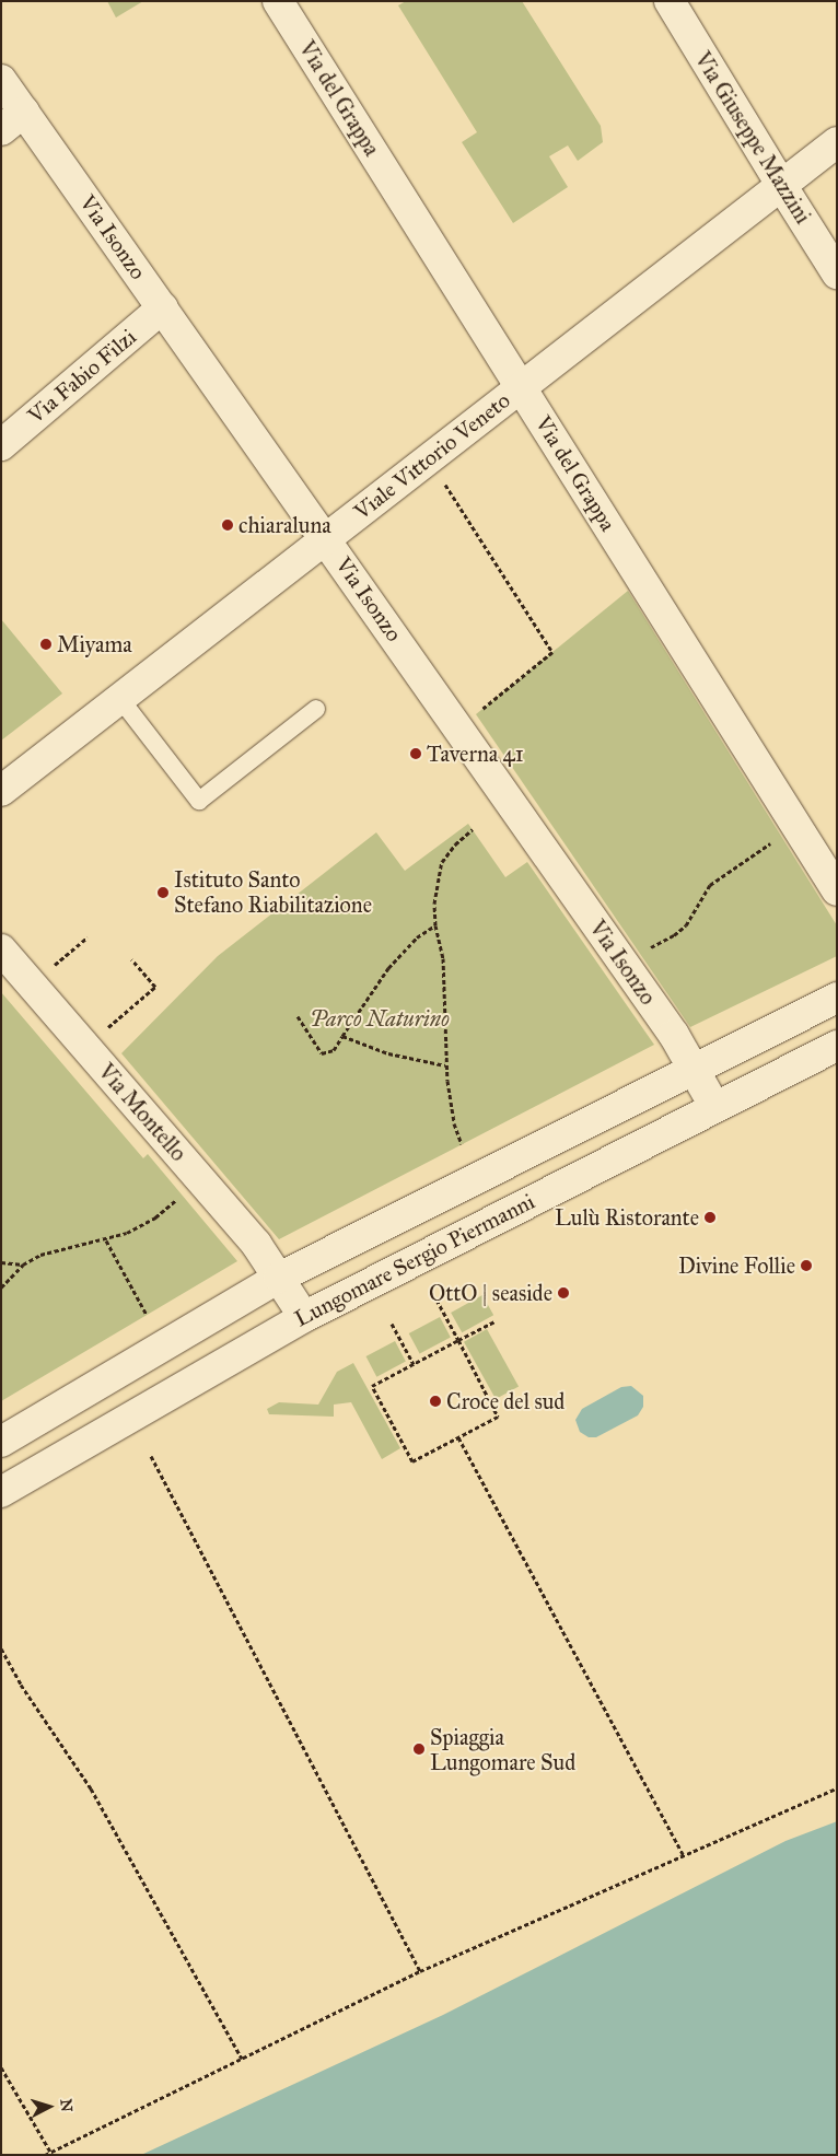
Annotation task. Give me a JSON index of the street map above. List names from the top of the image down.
{
  "streets": {
    "street": [
      "Via del Grappa",
      "Via Giuseppe Mazzini",
      "Via Isonzo",
      "Via Fabio Filzi",
      "Viale Vittorio Veneto",
      "Via Montello",
      "Lungomare Sergio Piermanni"
    ]
  },
  "crossings": [
    ["Via del Grappa", "Viale Vittorio Veneto"],
    ["Via Giuseppe Mazzini", "Viale Vittorio Veneto"],
    ["Via Isonzo", "Via Fabio Filzi"],
    ["Via Isonzo", "Viale Vittorio Veneto"],
    ["Via Isonzo", "Lungomare Sergio Piermanni"],
    ["Via Montello", "Lungomare Sergio Piermanni"]
  ],
  "parks": ["Parco Naturino"],
  "places": [
    "chiaraluna",
    "Miyama",
    "Taverna 41",
    "Istituto Santo Stefano Riabilitazione",
    "Lulù Ristorante",
    "Divine Follie",
    "OttO | seaside",
    "Croce del sud",
    "Spiaggia Lungomare Sud"
  ],
  "north": "right"
}
